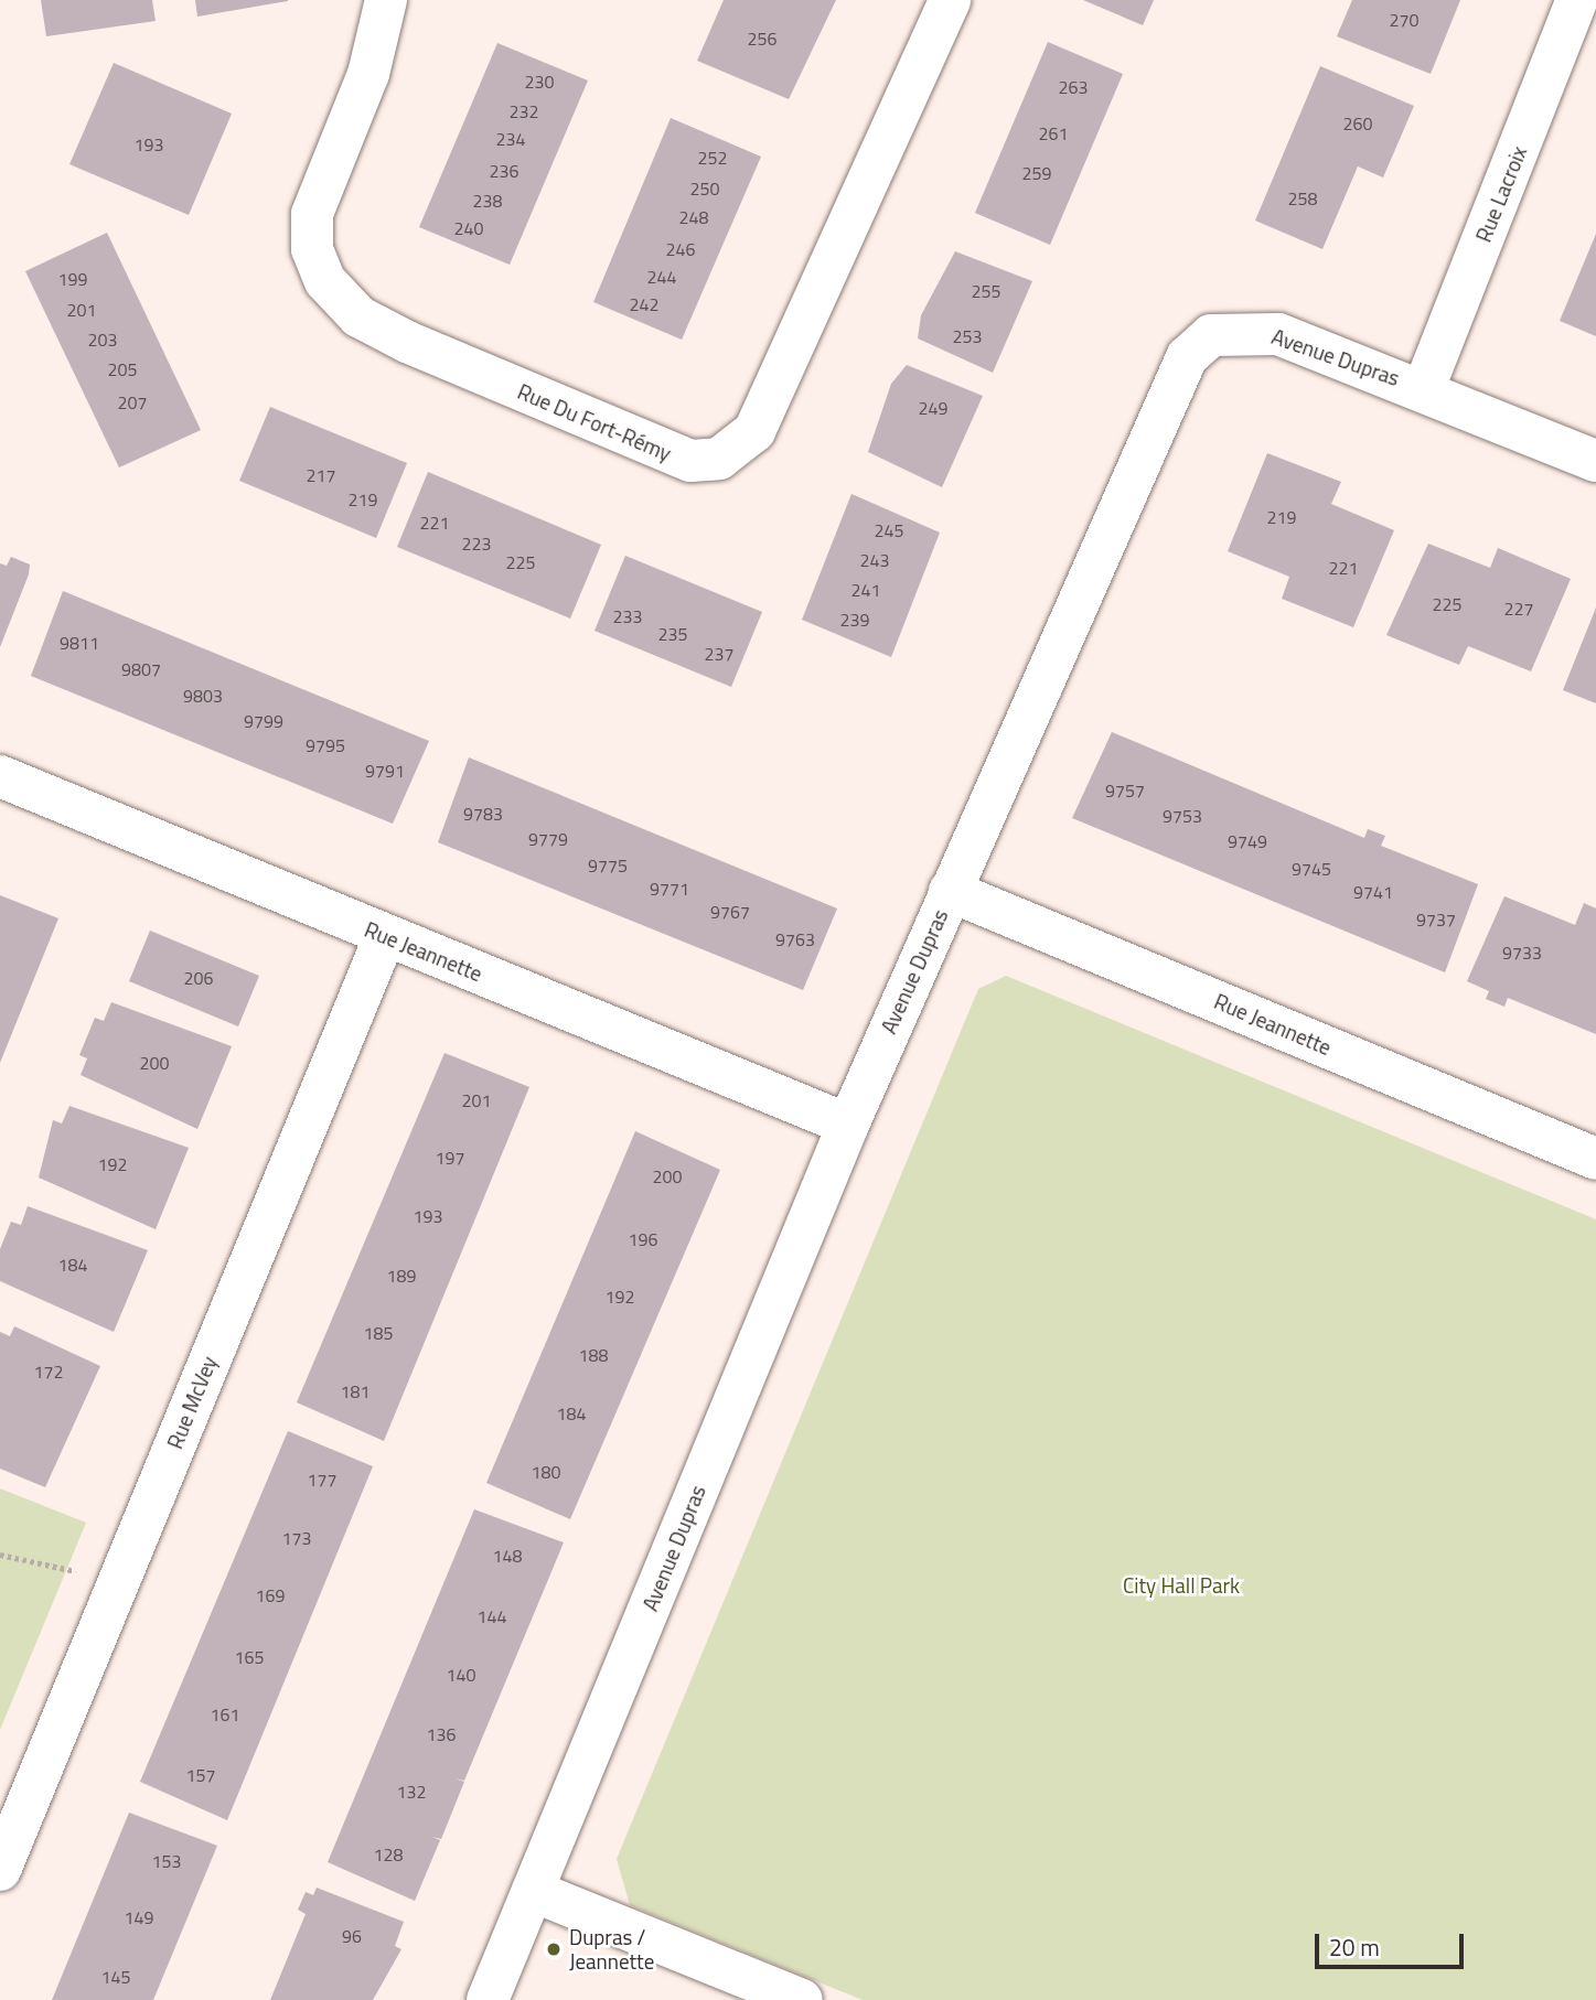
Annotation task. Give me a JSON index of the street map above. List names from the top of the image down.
{
  "streets": {
    "street": [
      "Rue Lacroix",
      "Avenue Dupras",
      "Rue Du Fort-Rémy",
      "Rue Jeannette",
      "Rue McVey"
    ]
  },
  "crossings": [
    ["Rue Lacroix", "Avenue Dupras"],
    ["Avenue Dupras", "Rue Jeannette"],
    ["Rue Jeannette", "Rue McVey"]
  ],
  "parks": ["City Hall Park"],
  "places": ["Dupras / Jeannette"],
  "house_numbers": [
    "270",
    "256",
    "230",
    "263",
    "232",
    "260",
    "261",
    "234",
    "193",
    "252",
    "236",
    "259",
    "250",
    "258",
    "238",
    "248",
    "240",
    "246",
    "244",
    "199",
    "255",
    "242",
    "201",
    "253",
    "203",
    "205",
    "207",
    "249",
    "217",
    "219",
    "219",
    "221",
    "245",
    "223",
    "243",
    "225",
    "221",
    "241",
    "225",
    "227",
    "233",
    "239",
    "235",
    "9811",
    "237",
    "9807",
    "9803",
    "9799",
    "9795",
    "9791",
    "9757",
    "9783",
    "9753",
    "9779",
    "9749",
    "9775",
    "9745",
    "9771",
    "9741",
    "9767",
    "9737",
    "9763",
    "9733",
    "206",
    "200",
    "201",
    "197",
    "192",
    "200",
    "193",
    "196",
    "184",
    "189",
    "192",
    "185",
    "188",
    "172",
    "181",
    "184",
    "180",
    "177",
    "173",
    "148",
    "169",
    "144",
    "165",
    "140",
    "161",
    "136",
    "157",
    "132",
    "128",
    "153",
    "149",
    "96",
    "145"
  ],
  "scale_bar": "20 m"
}
